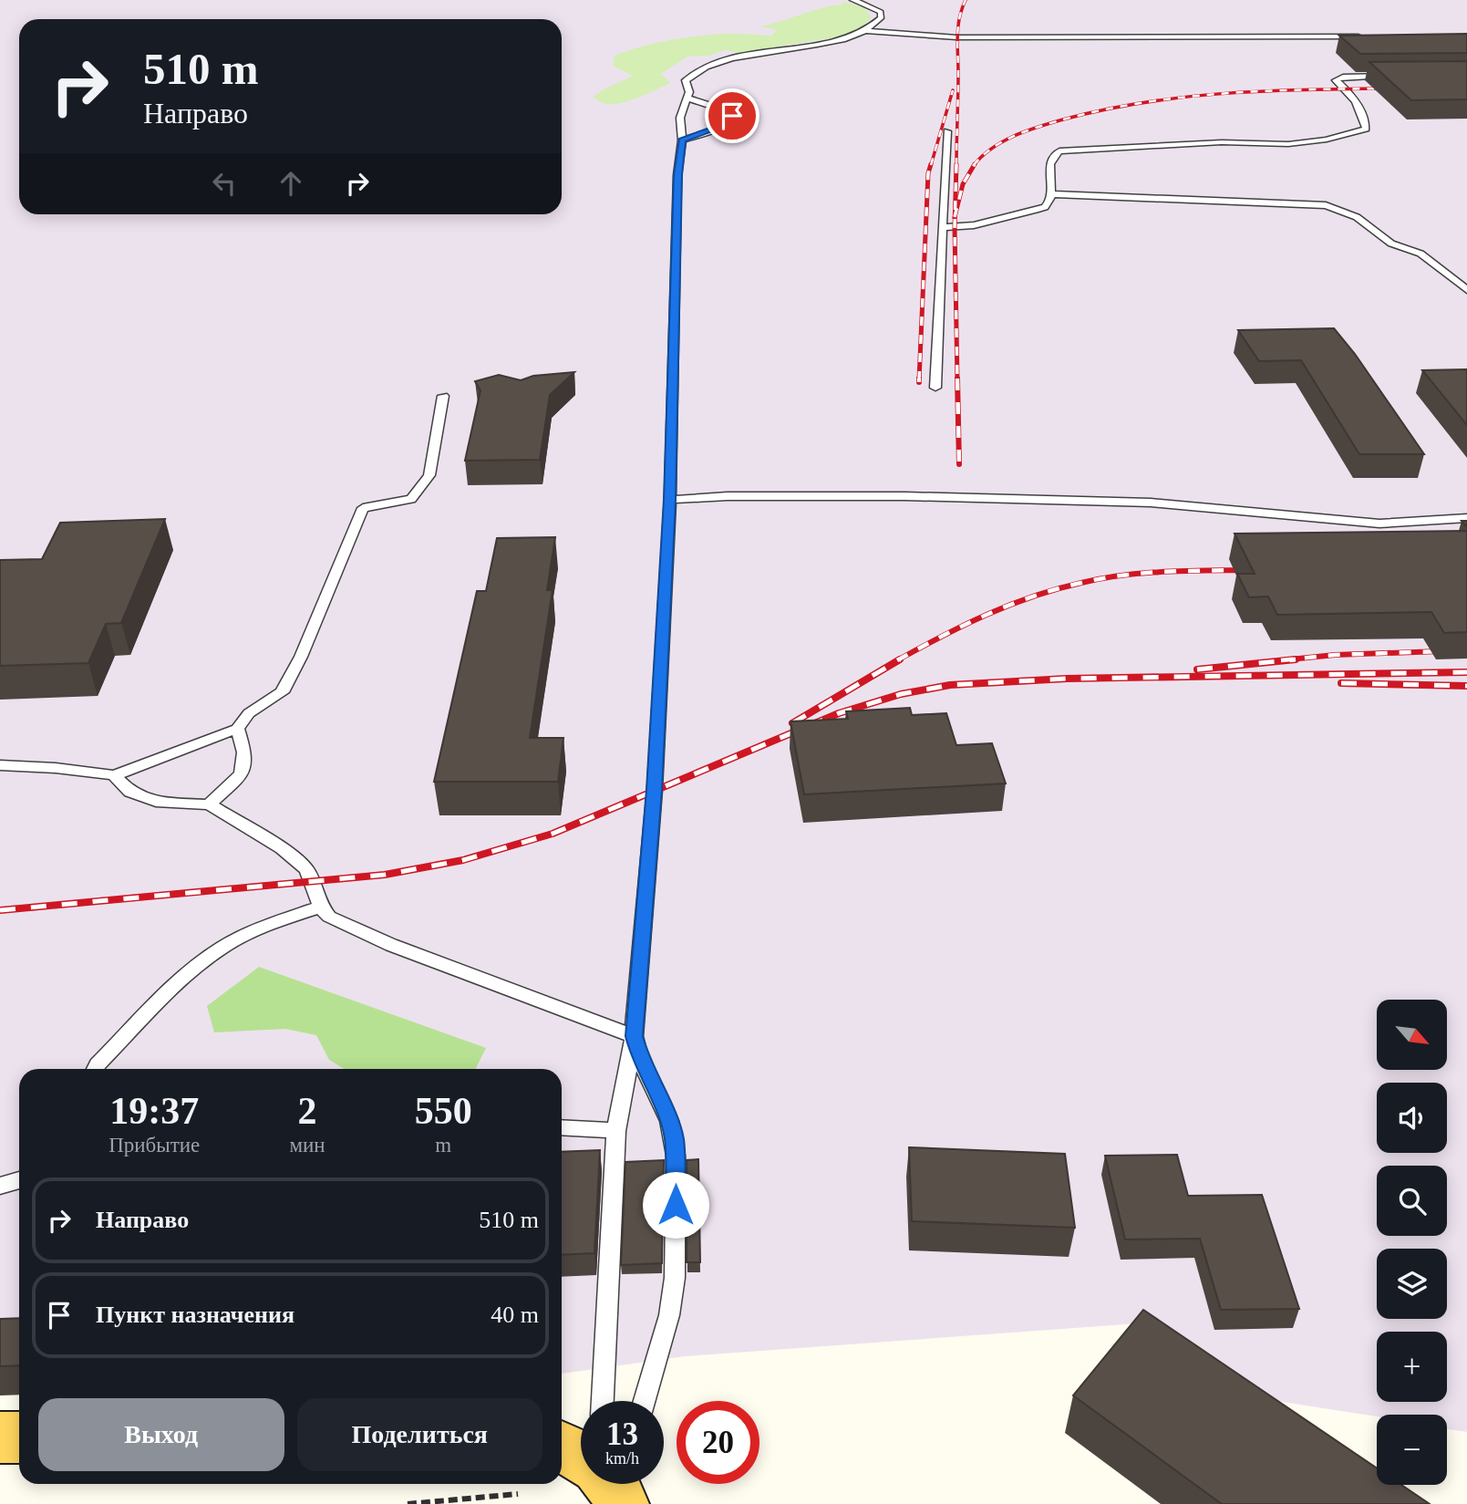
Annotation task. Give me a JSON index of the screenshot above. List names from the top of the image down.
{
  "north": "bottom right",
  "page": {
    "turn": ["510 m", "Направо"],
    "map_buttons": ["+", "−"],
    "eta": [
      "19:37",
      "Прибытие",
      "2",
      "мин",
      "550",
      "m"
    ],
    "list": [
      {
        "name": "Направо",
        "value": "510 m"
      },
      {
        "name": "Пункт назначения",
        "value": "40 m"
      }
    ],
    "buttons": ["Выход", "Поделиться"],
    "speed": "13 km/h",
    "limit": "20"
  }
}
